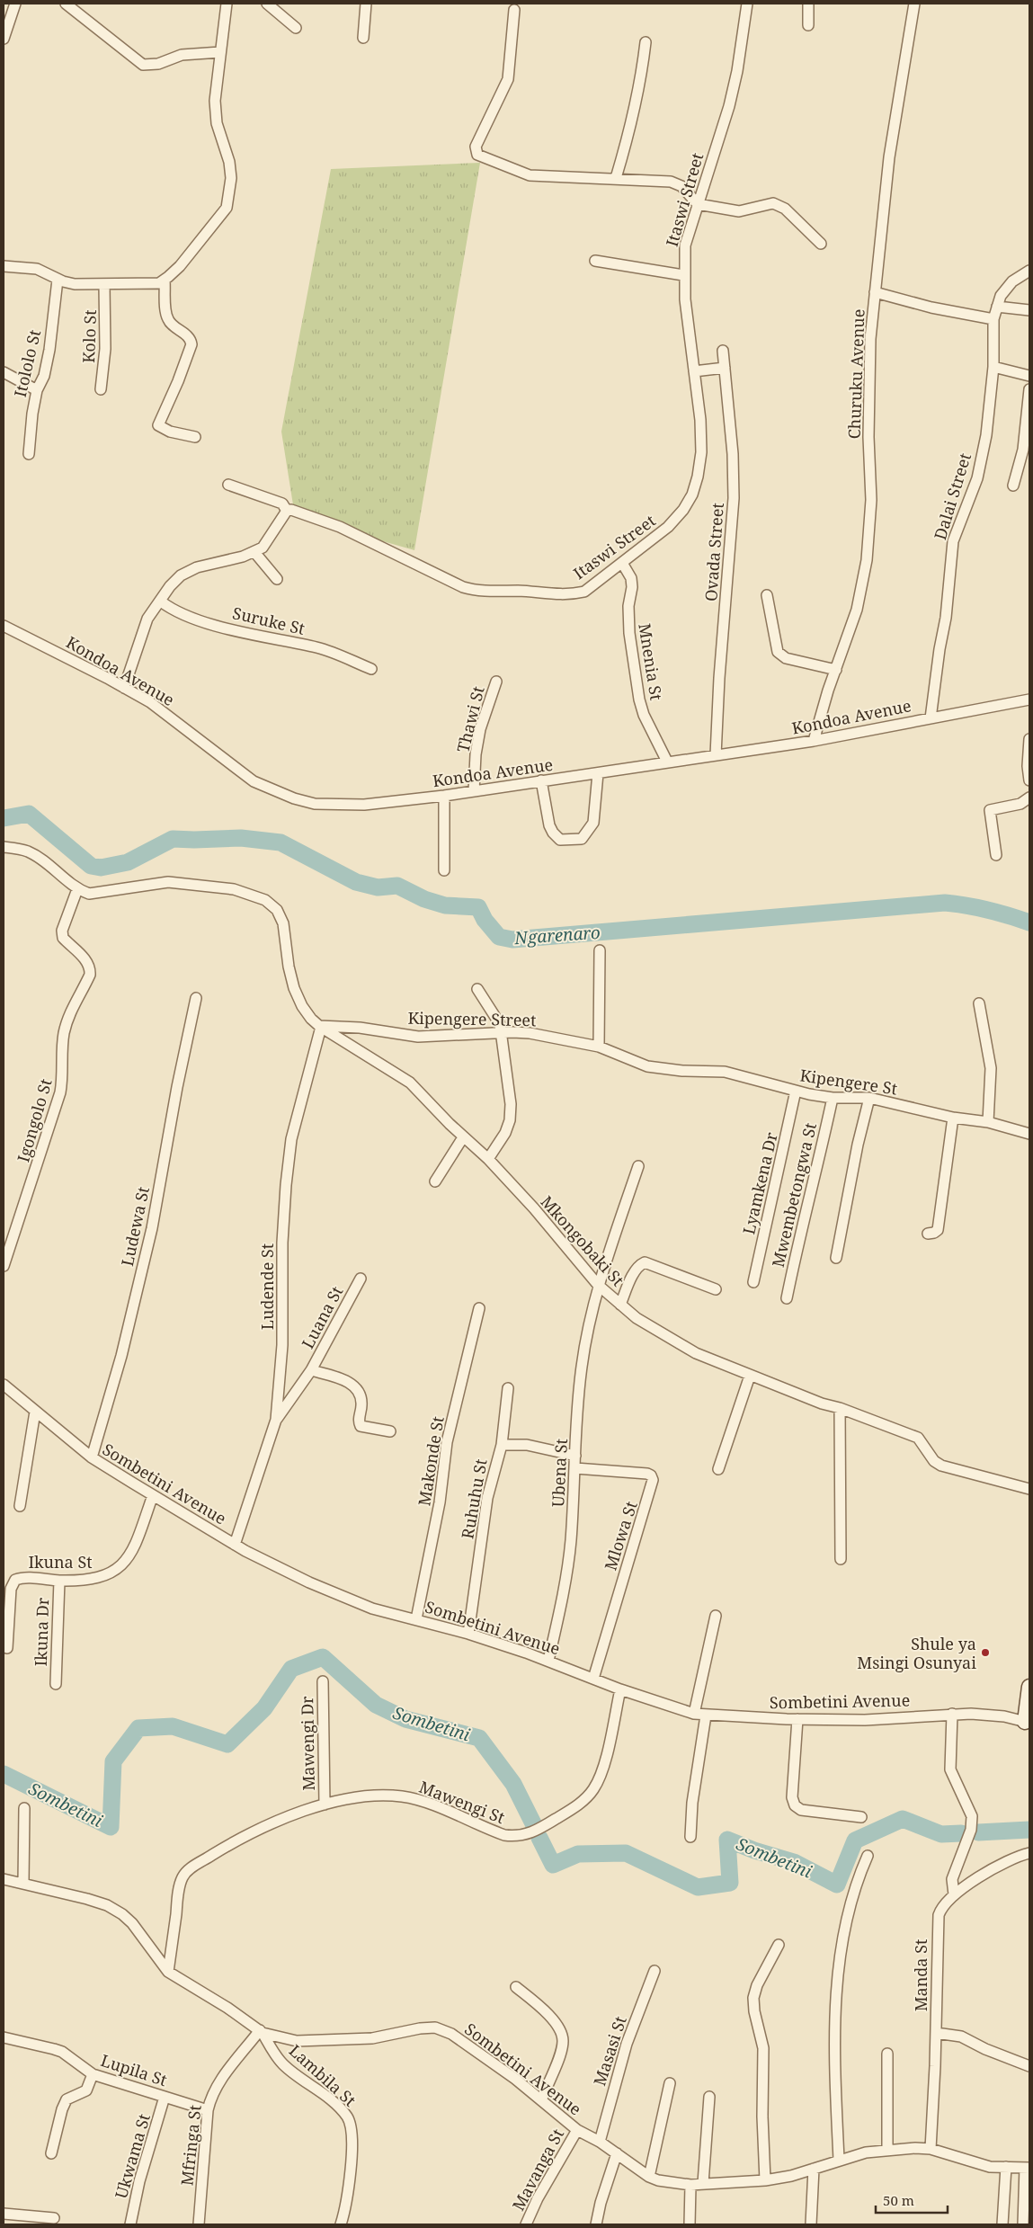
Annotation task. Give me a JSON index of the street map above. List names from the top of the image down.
{
  "streets": {
    "street": [
      "Itaswi Street",
      "Kolo St",
      "Itololo St",
      "Churuku Avenue",
      "Dalai Street",
      "Ovada Street",
      "Suruke St",
      "Mnenia St",
      "Kondoa Avenue",
      "Thawi St",
      "Kipengere Street",
      "Kipengere St",
      "Igongolo St",
      "Lyamkena Dr",
      "Mwembetongwa St",
      "Ludewa St",
      "Mkongobaki St",
      "Ludende St",
      "Luana St",
      "Makonde St",
      "Ubena St",
      "Sombetini Avenue",
      "Ruhuhu St",
      "Mlowa St",
      "Ikuna St",
      "Ikuna Dr",
      "Mawengi Dr",
      "Mawengi St",
      "Manda St",
      "Masasi St",
      "Lupila St",
      "Lambila St",
      "Mfringa St",
      "Ukwama St",
      "Mavanga St"
    ]
  },
  "crossings": [
    ["Itaswi Street", "Mnenia St"],
    ["Churuku Avenue", "Kondoa Avenue"],
    ["Dalai Street", "Kondoa Avenue"],
    ["Ovada Street", "Kondoa Avenue"],
    ["Mnenia St", "Kondoa Avenue"],
    ["Kondoa Avenue", "Thawi St"],
    ["Kipengere Street", "Kipengere St"],
    ["Kipengere Street", "Mkongobaki St"],
    ["Kipengere Street", "Ludende St"],
    ["Kipengere St", "Lyamkena Dr"],
    ["Kipengere St", "Mwembetongwa St"],
    ["Ludewa St", "Sombetini Avenue"],
    ["Mkongobaki St", "Ludende St"],
    ["Mkongobaki St", "Ubena St"],
    ["Ludende St", "Luana St"],
    ["Ludende St", "Sombetini Avenue"],
    ["Makonde St", "Sombetini Avenue"],
    ["Ubena St", "Sombetini Avenue"],
    ["Ubena St", "Ruhuhu St"],
    ["Ubena St", "Mlowa St"],
    ["Sombetini Avenue", "Ruhuhu St"],
    ["Sombetini Avenue", "Mlowa St"],
    ["Sombetini Avenue", "Ikuna St"],
    ["Sombetini Avenue", "Mawengi St"],
    ["Sombetini Avenue", "Manda St"],
    ["Sombetini Avenue", "Masasi St"],
    ["Sombetini Avenue", "Lambila St"],
    ["Sombetini Avenue", "Mfringa St"],
    ["Sombetini Avenue", "Mavanga St"],
    ["Ikuna St", "Ikuna Dr"],
    ["Mawengi Dr", "Mawengi St"],
    ["Lupila St", "Mfringa St"],
    ["Lupila St", "Ukwama St"],
    ["Lambila St", "Mfringa St"]
  ],
  "water": ["Ngarenaro", "Sombetini"],
  "places": ["Shule ya Msingi Osunyai"],
  "scale_bar": "50 m"
}
